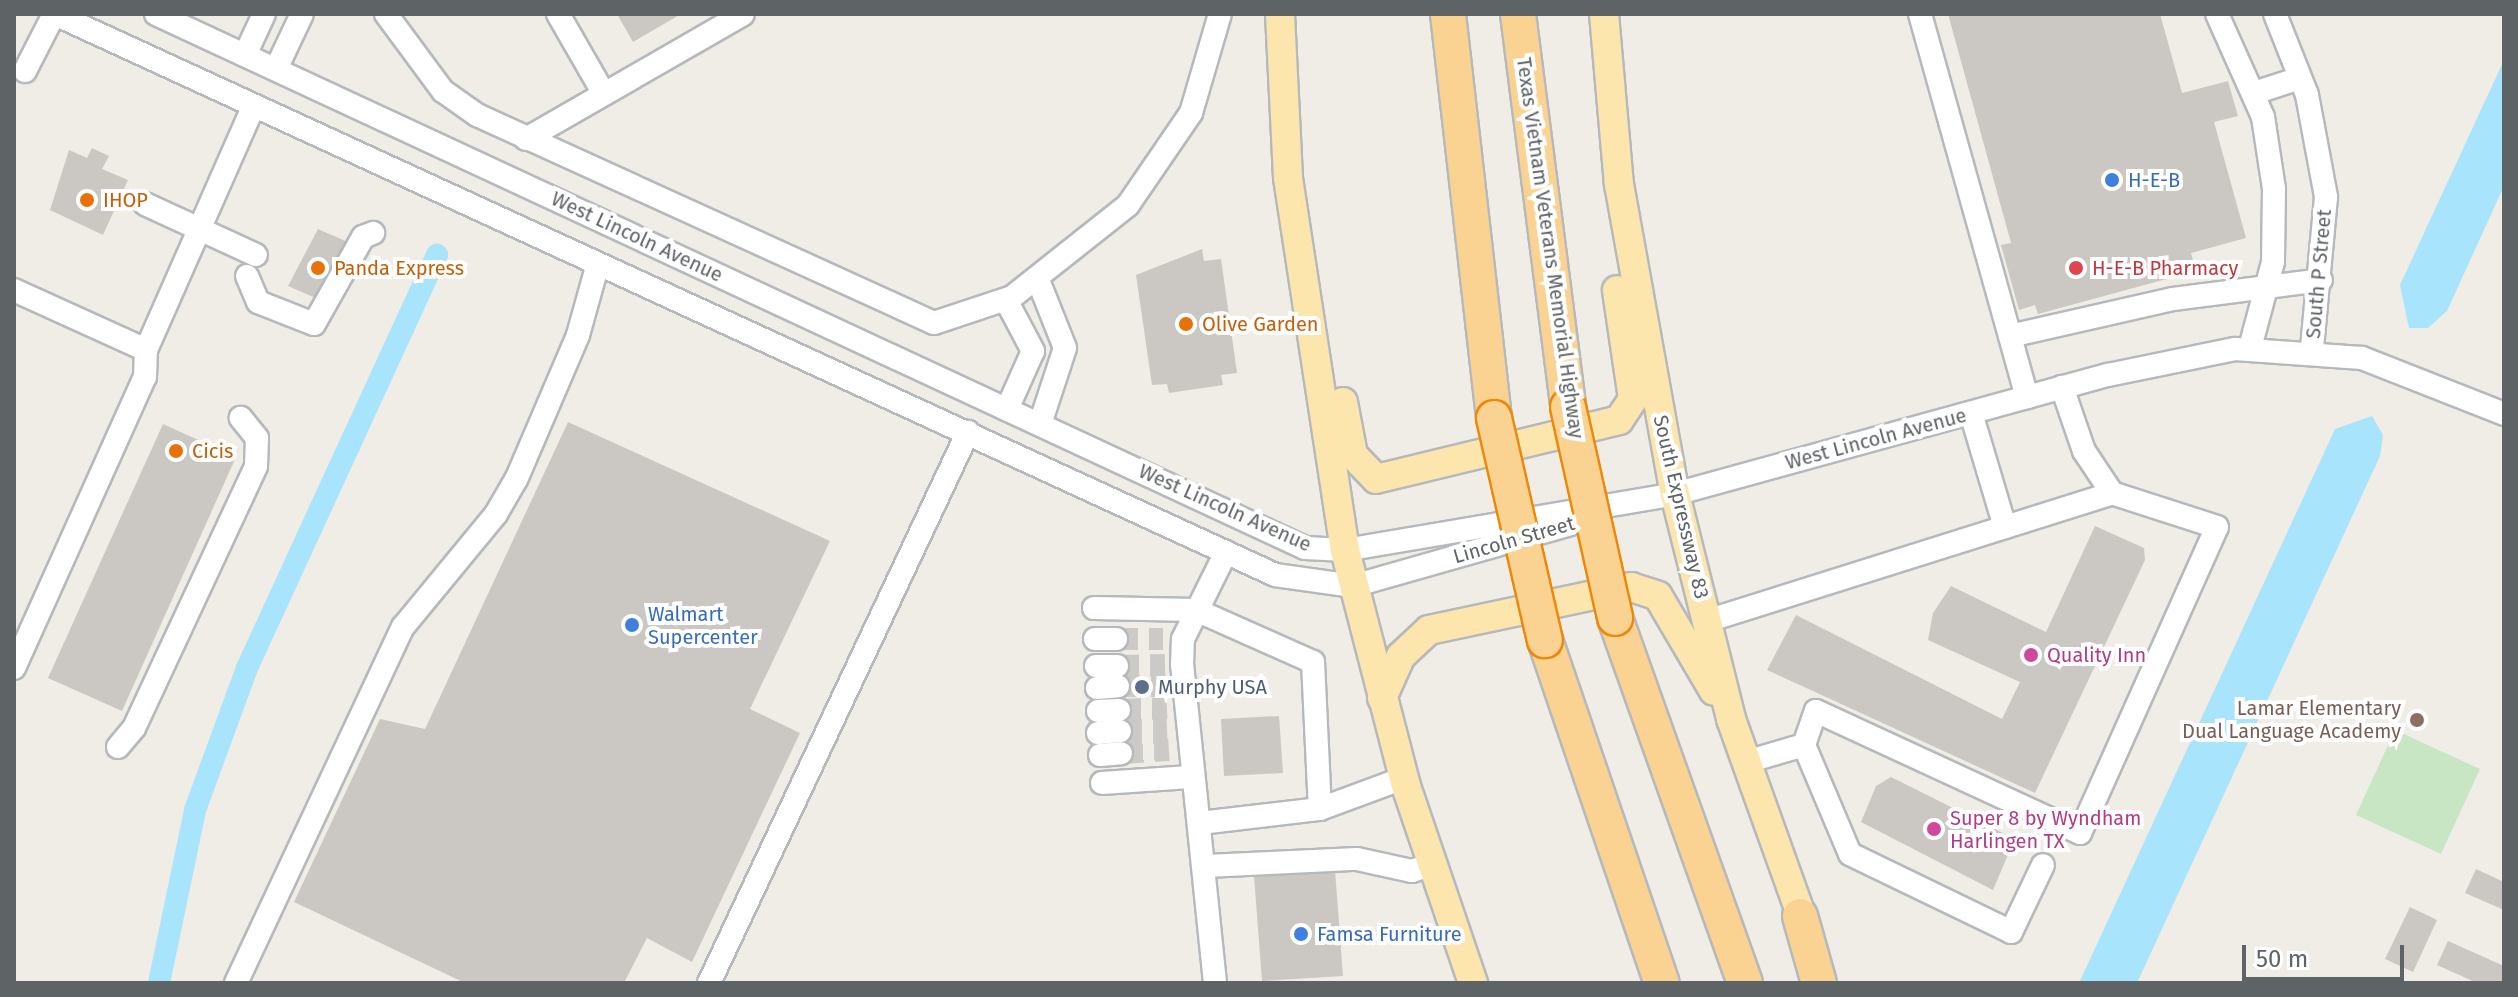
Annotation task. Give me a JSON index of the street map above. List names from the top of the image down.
{
  "streets": {
    "highway": ["Texas Vietnam Veterans Memorial Highway"],
    "main road": ["South Expressway 83"],
    "street": ["West Lincoln Avenue", "South P Street", "Lincoln Street"]
  },
  "crossings": [
    ["West Lincoln Avenue", "South P Street"],
    ["West Lincoln Avenue", "South Expressway 83"],
    ["West Lincoln Avenue", "Lincoln Street"],
    ["South Expressway 83", "Lincoln Street"]
  ],
  "places": [
    "H-E-B",
    "IHOP",
    "Panda Express",
    "H-E-B Pharmacy",
    "Olive Garden",
    "Cicis",
    "Walmart Supercenter",
    "Quality Inn",
    "Murphy USA",
    "Lamar Elementary Dual Language Academy",
    "Super 8 by Wyndham Harlingen TX",
    "Famsa Furniture"
  ],
  "scale_bar": "50 m"
}
